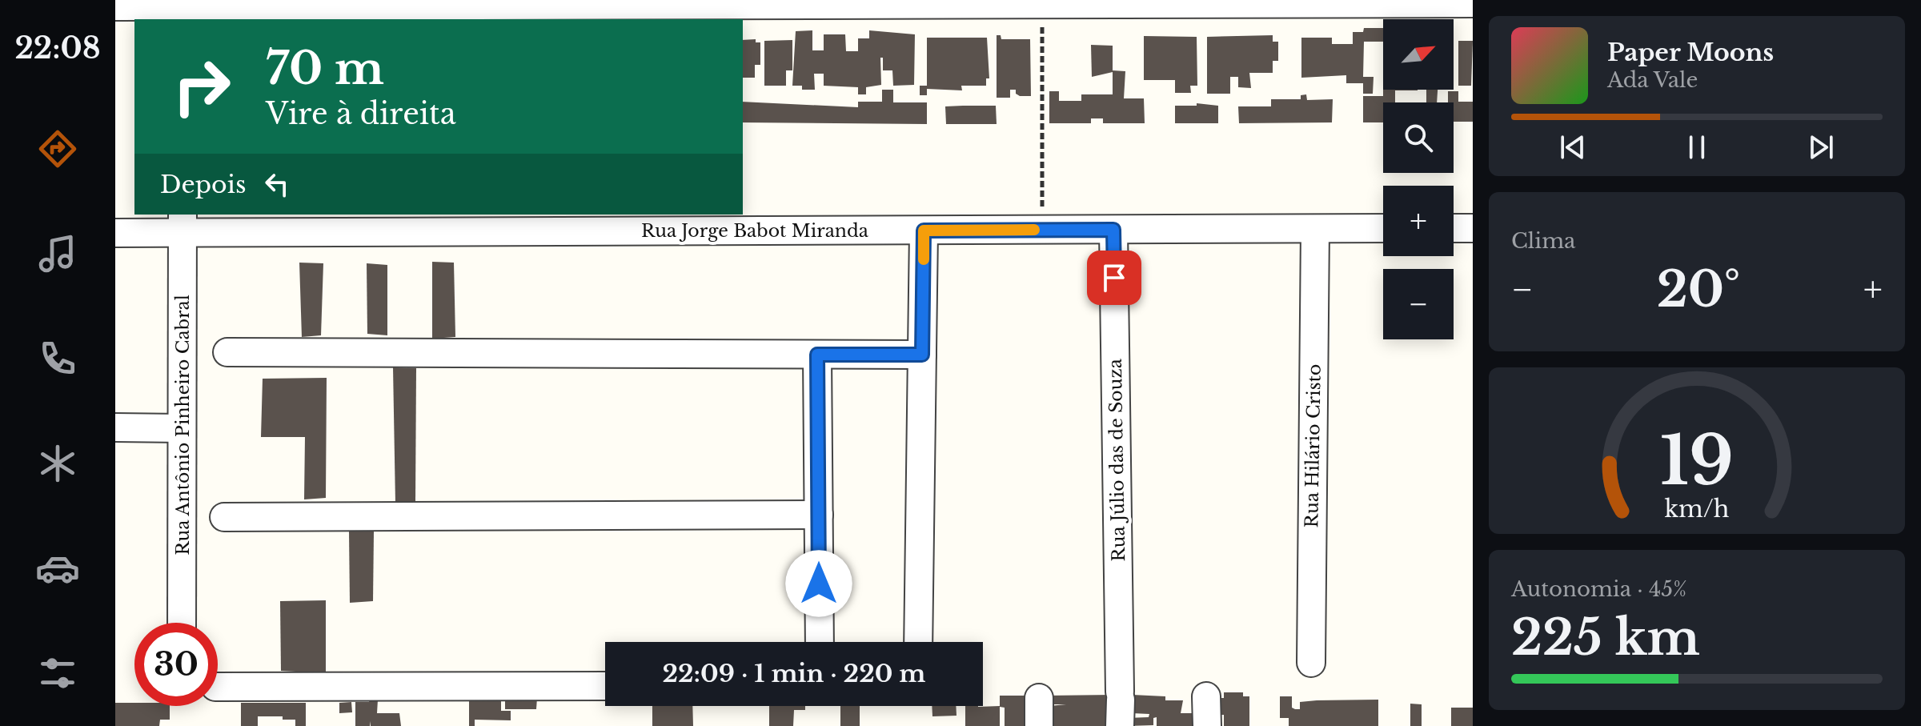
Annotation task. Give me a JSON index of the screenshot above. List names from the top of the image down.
{
  "streets": {
    "street": [
      "Rua Jorge Babot Miranda",
      "Rua Antônio Pinheiro Cabral",
      "Rua Hilário Cristo",
      "Rua Júlio das de Souza"
    ]
  },
  "crossings": [
    ["Rua Jorge Babot Miranda", "Rua Antônio Pinheiro Cabral"],
    ["Rua Jorge Babot Miranda", "Rua Hilário Cristo"],
    ["Rua Jorge Babot Miranda", "Rua Júlio das de Souza"]
  ],
  "north": "top right",
  "page": {
    "tabs": "22:08",
    "map_buttons": ["+", "−"],
    "turn": ["70 m", "Vire à direita"],
    "song": ["Paper Moons", "Ada Vale"],
    "then": "Depois",
    "tile": [
      "Clima",
      ["Autonomia · 45%", "225 km"]
    ],
    "heat": ["−", "20°", "+"],
    "limit": "30",
    "trip": "22:09 · 1 min · 220 m",
    "gauge": ["19", "km/h"]
  }
}
